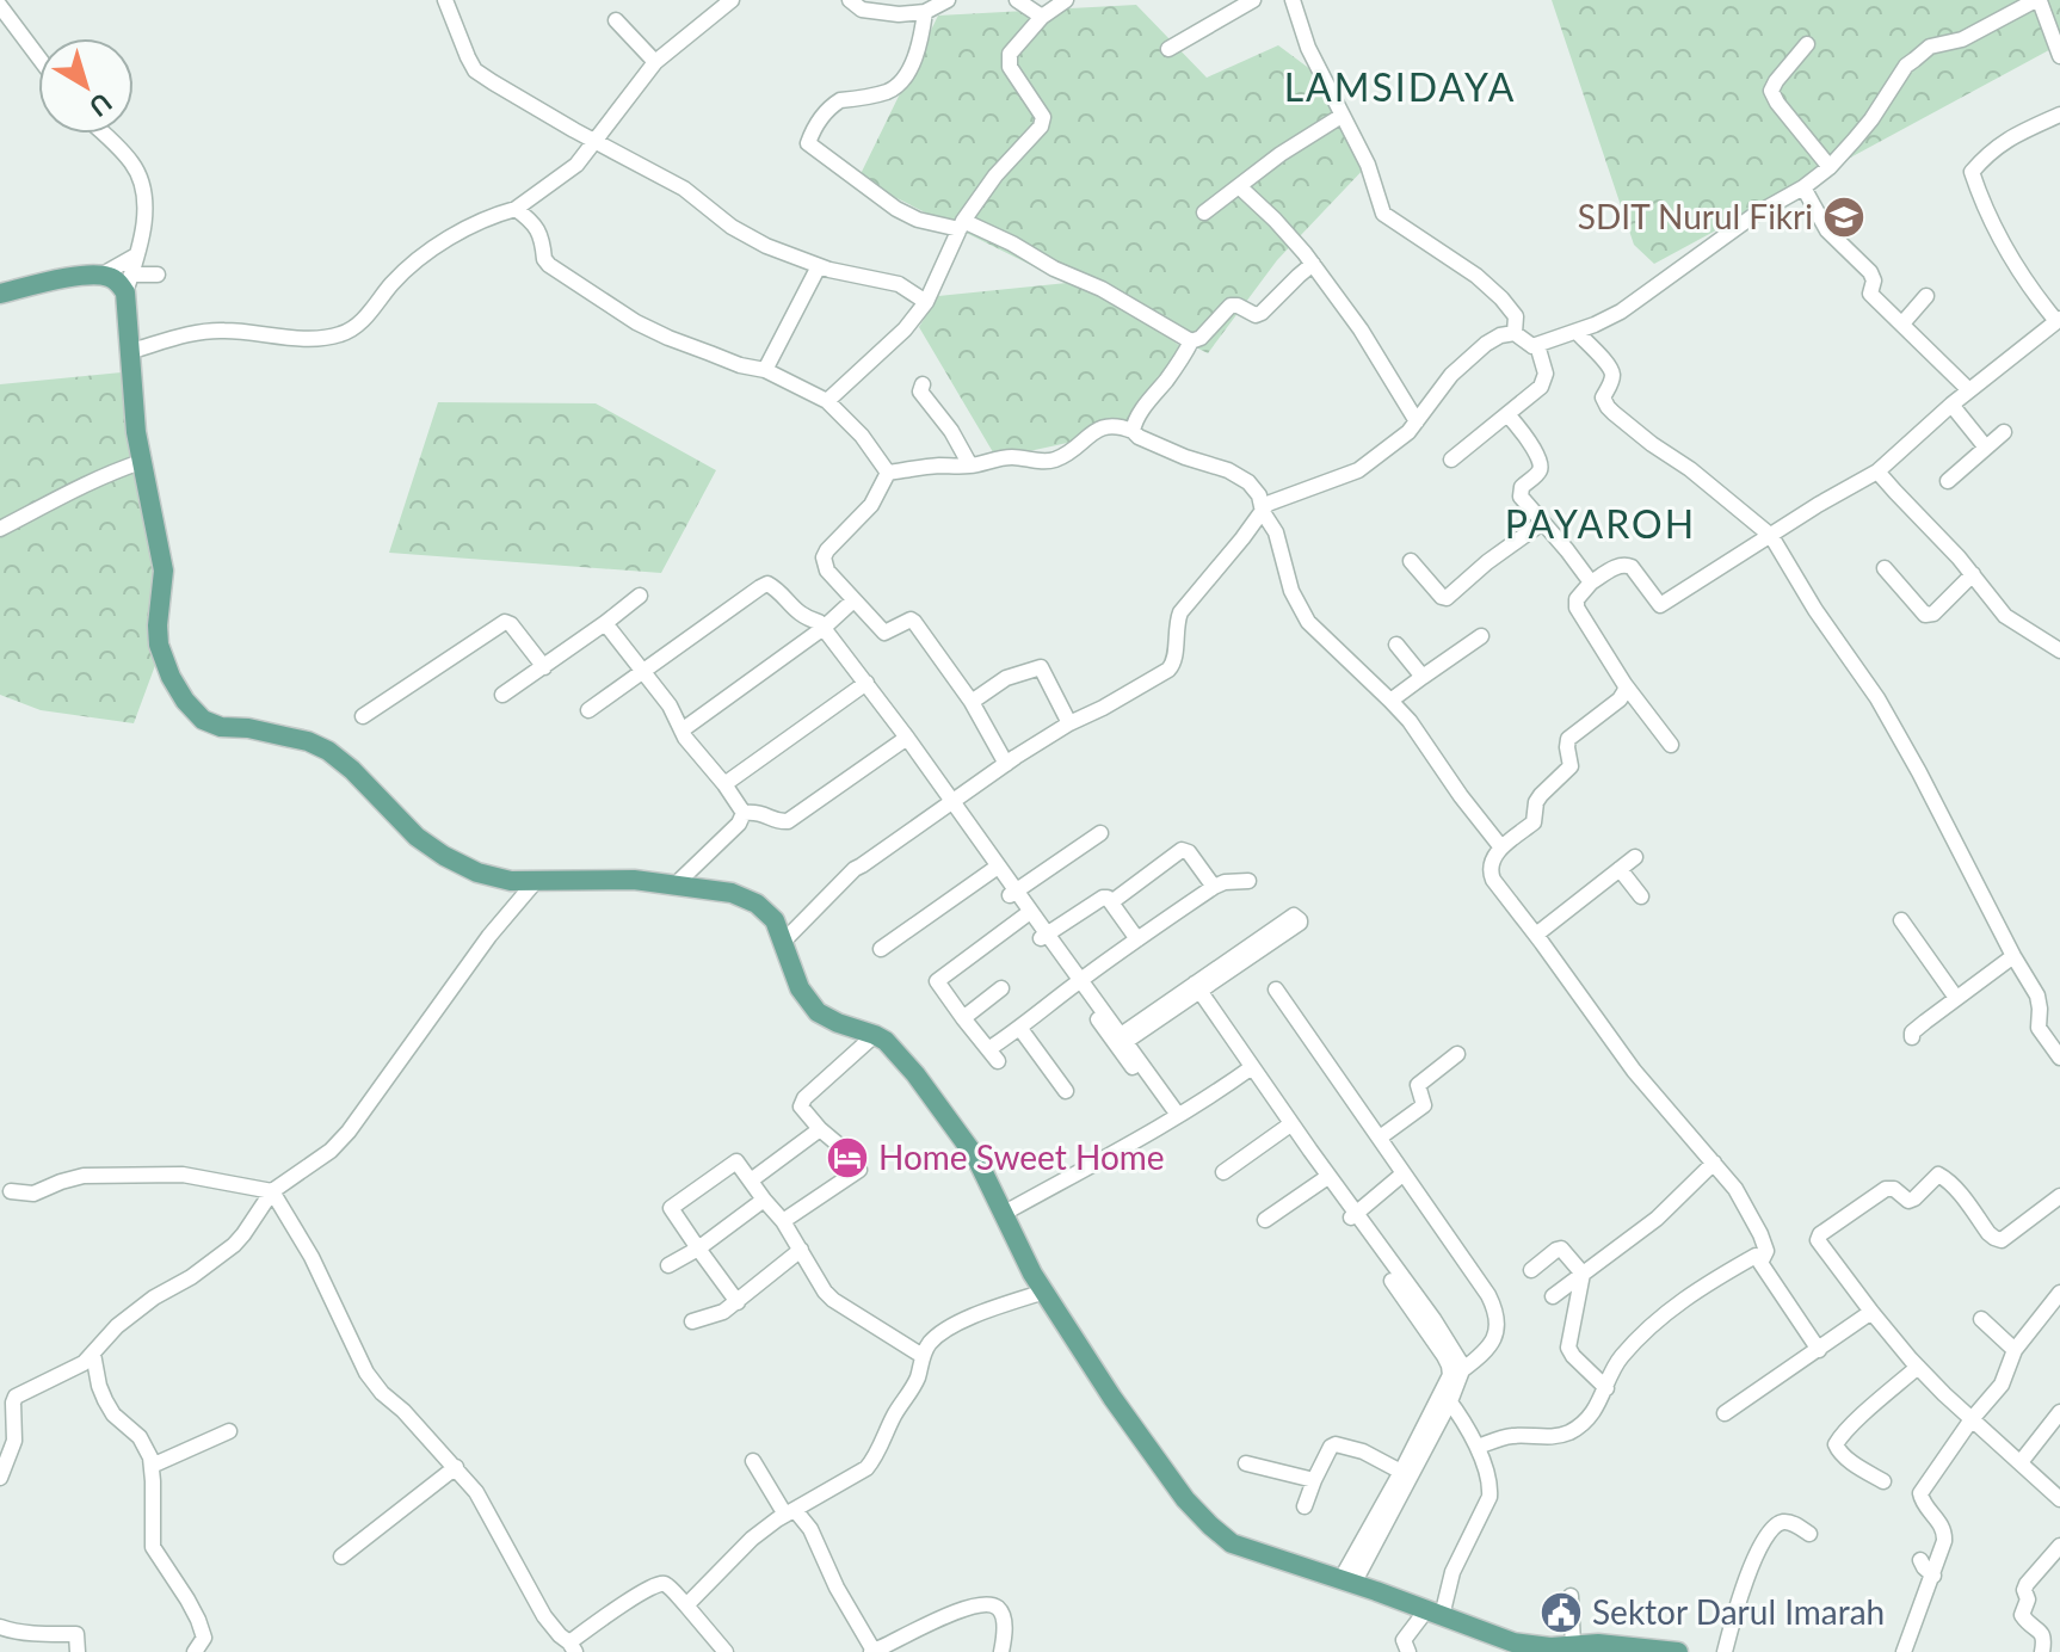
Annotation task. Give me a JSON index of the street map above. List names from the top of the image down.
{
  "districts": ["LAMSIDAYA", "PAYAROH"],
  "places": {
    "school or university": ["SDIT Nurul Fikri"],
    "hotel": ["Home Sweet Home"],
    "public building": ["Sektor Darul Imarah"]
  },
  "north": "bottom right"
}
